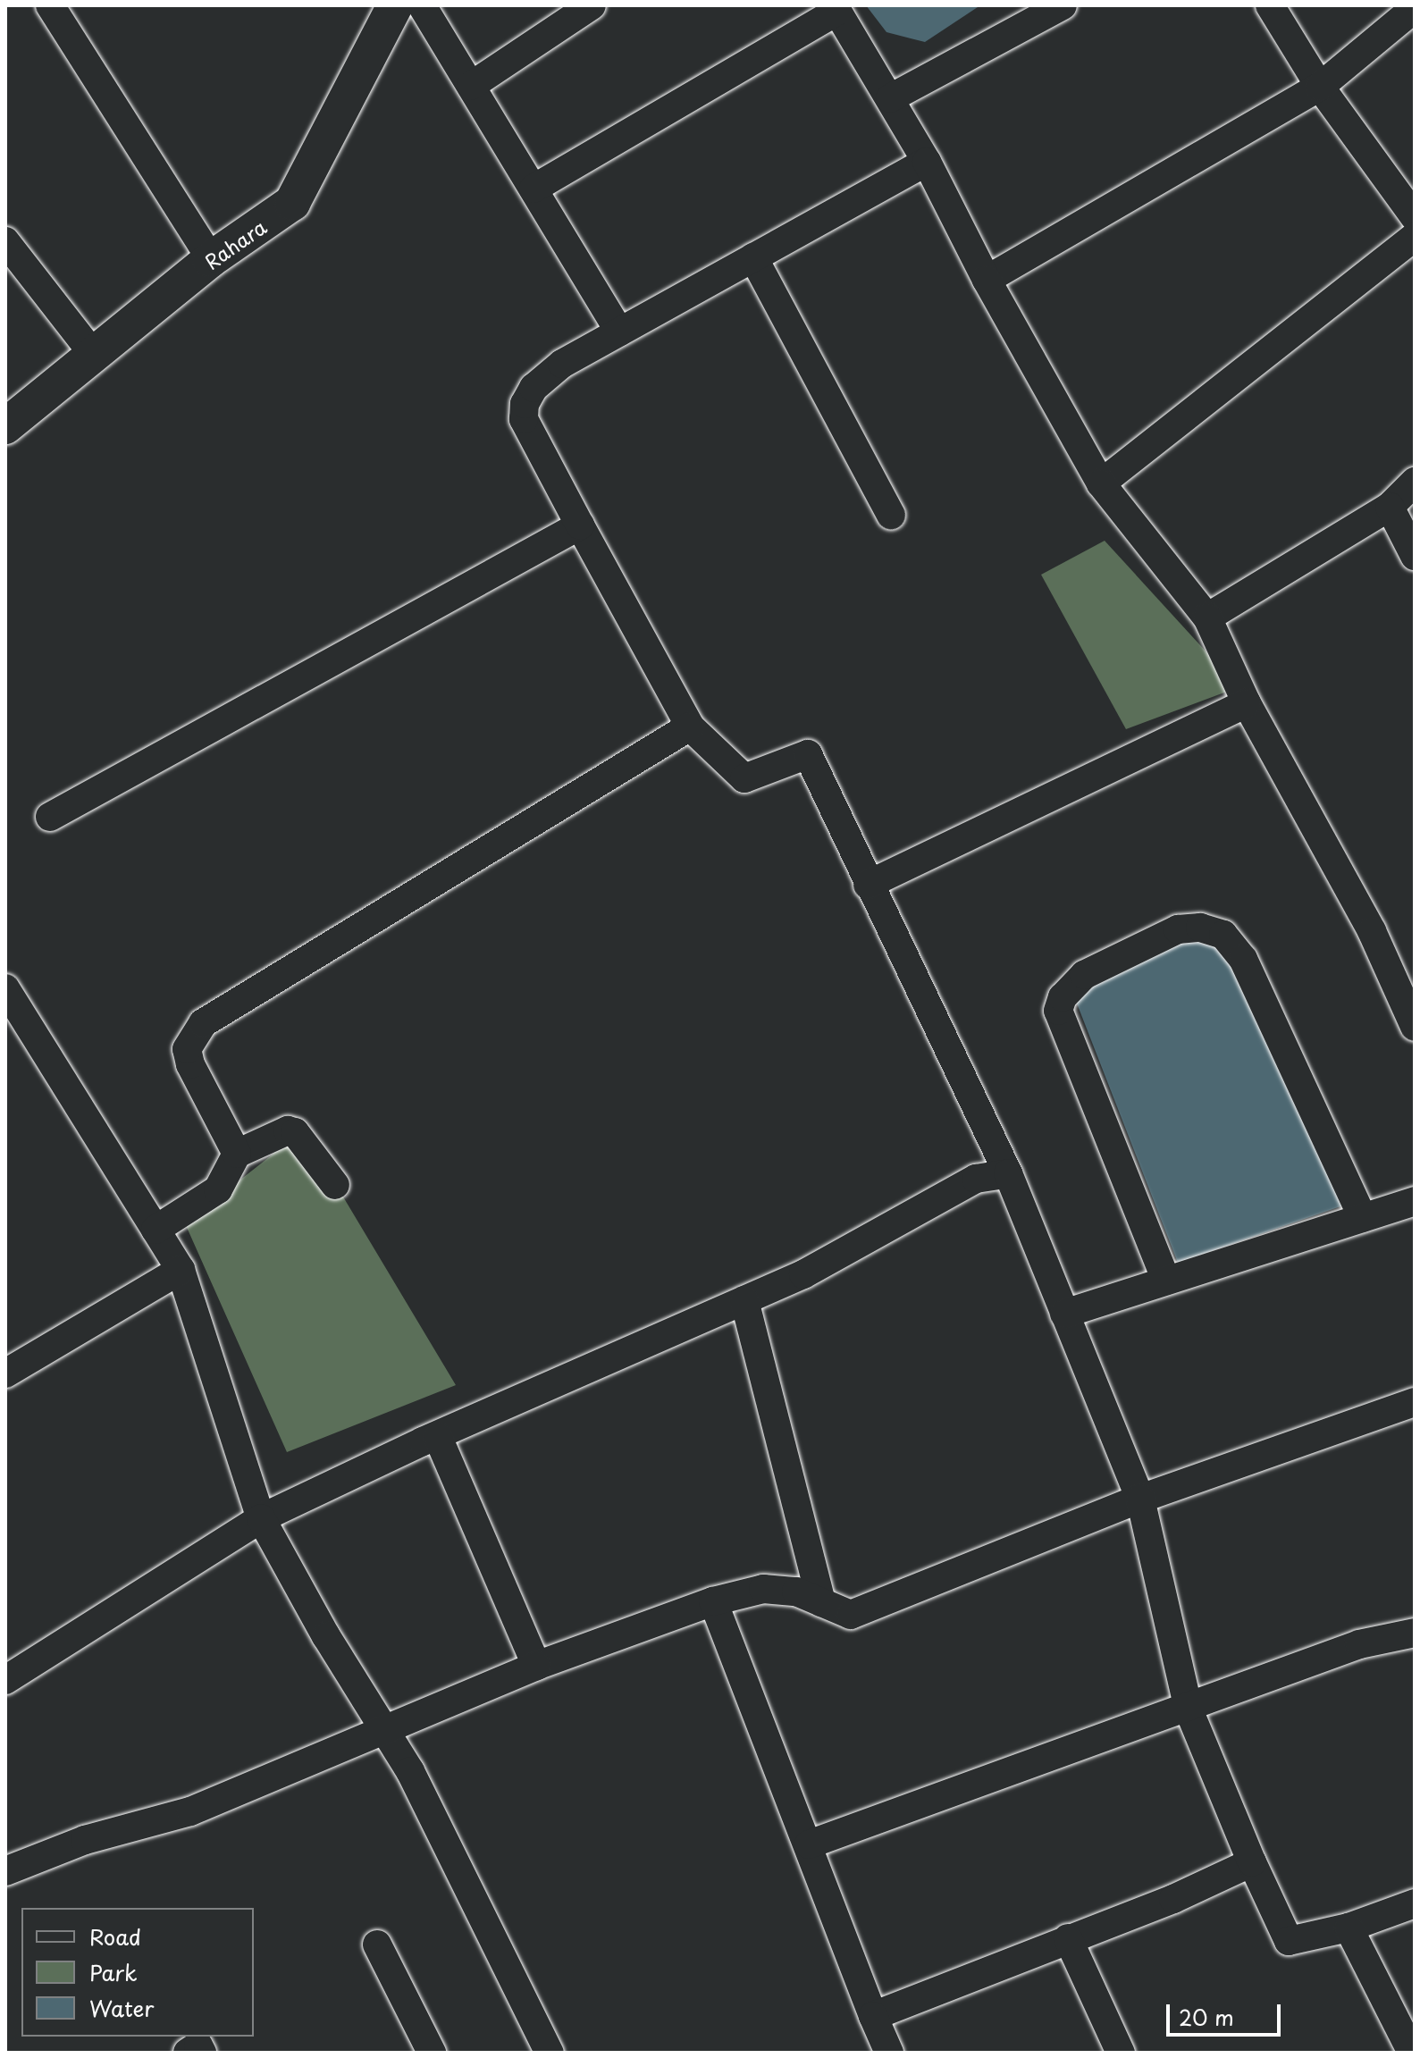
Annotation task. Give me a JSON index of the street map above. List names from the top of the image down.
{
  "streets": {
    "street": ["Rahara"]
  },
  "legend": ["Road", "Park", "Water"],
  "scale_bar": "20 m"
}
